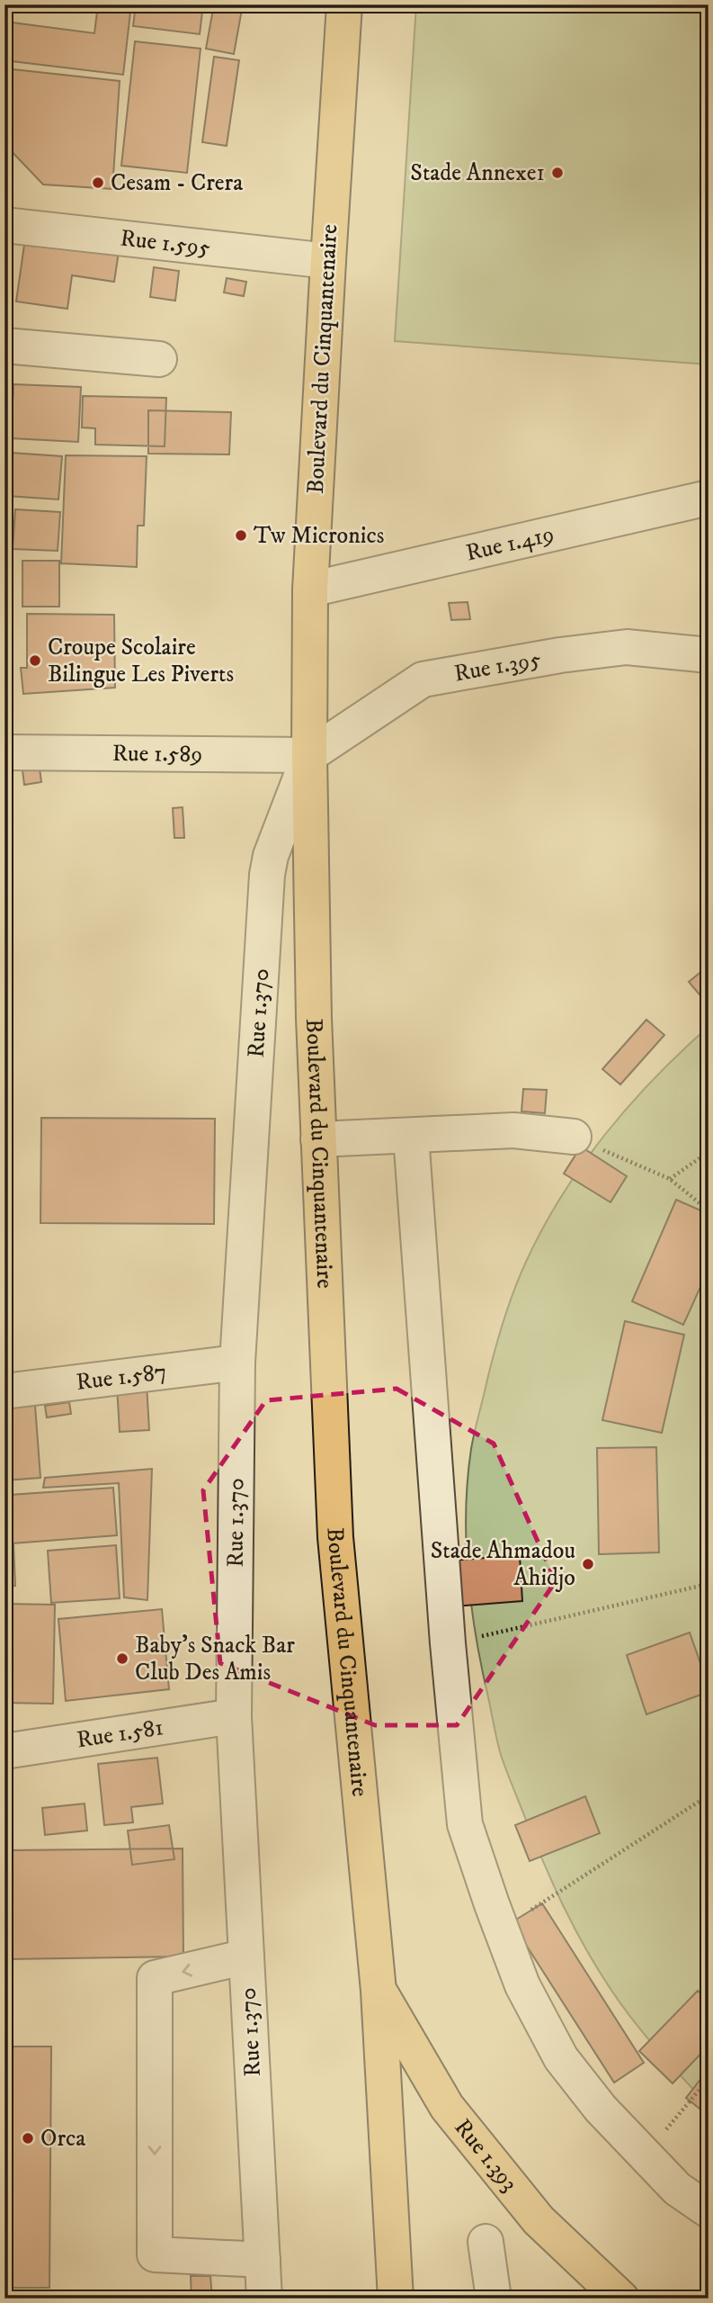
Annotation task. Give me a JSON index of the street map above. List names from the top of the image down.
{
  "streets": {
    "main road": ["Boulevard du Cinquantenaire", "Rue 1.393"],
    "street": [
      "Rue 1.595",
      "Rue 1.419",
      "Rue 1.395",
      "Rue 1.589",
      "Rue 1.370",
      "Rue 1.587",
      "Rue 1.581"
    ]
  },
  "crossings": [
    ["Rue 1.595", "Boulevard du Cinquantenaire"],
    ["Boulevard du Cinquantenaire", "Rue 1.419"],
    ["Boulevard du Cinquantenaire", "Rue 1.395"],
    ["Boulevard du Cinquantenaire", "Rue 1.589"],
    ["Boulevard du Cinquantenaire", "Rue 1.370"],
    ["Boulevard du Cinquantenaire", "Rue 1.393"],
    ["Rue 1.395", "Rue 1.589"],
    ["Rue 1.395", "Rue 1.370"],
    ["Rue 1.589", "Rue 1.370"],
    ["Rue 1.370", "Rue 1.587"],
    ["Rue 1.370", "Rue 1.581"]
  ],
  "places": [
    "Stade Annexe1",
    "Cesam - Crera",
    "Tw Micronics",
    "Croupe Scolaire Bilingue Les Piverts",
    "Stade Ahmadou Ahidjo",
    "Baby's Snack Bar Club Des Amis",
    "Orca"
  ]
}
